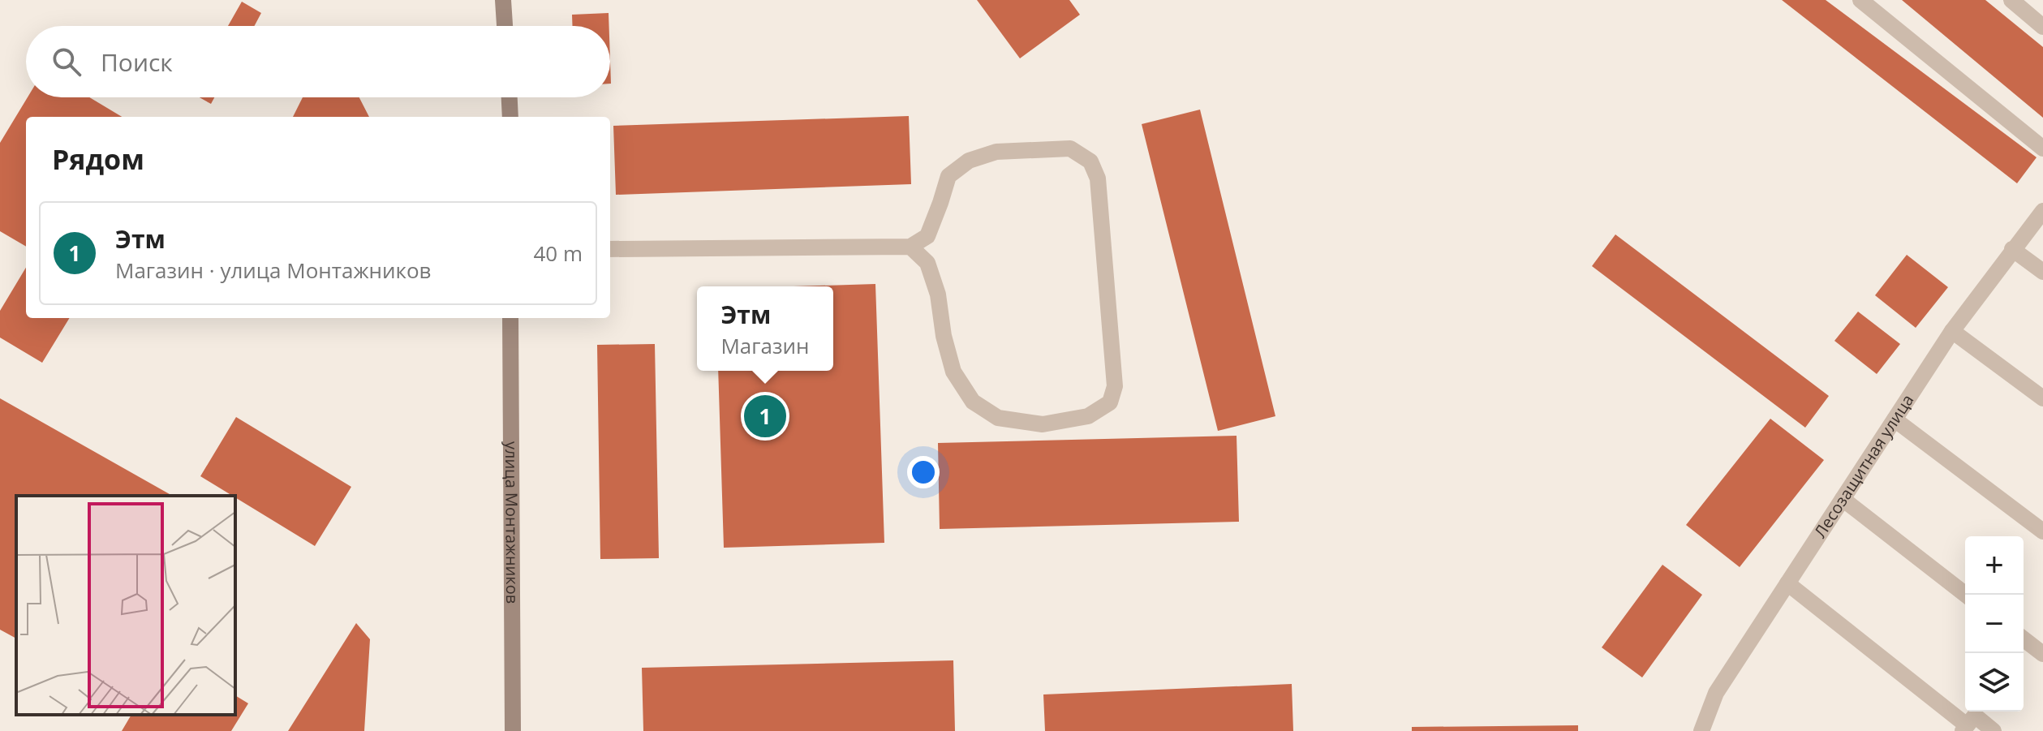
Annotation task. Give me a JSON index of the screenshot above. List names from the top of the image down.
{
  "streets": {
    "main road": ["улица Монтажников"],
    "street": ["Лесозащитная улица"]
  },
  "page": {
    "search": "Поиск",
    "heading": "Рядом",
    "list": [
      {
        "mark": "1",
        "name": "Этм",
        "note": "Магазин · улица Монтажников",
        "value": "40 m"
      }
    ],
    "popup": ["Этм", "Магазин"],
    "pins": "1",
    "map_buttons": ["+", "−"]
  }
}
